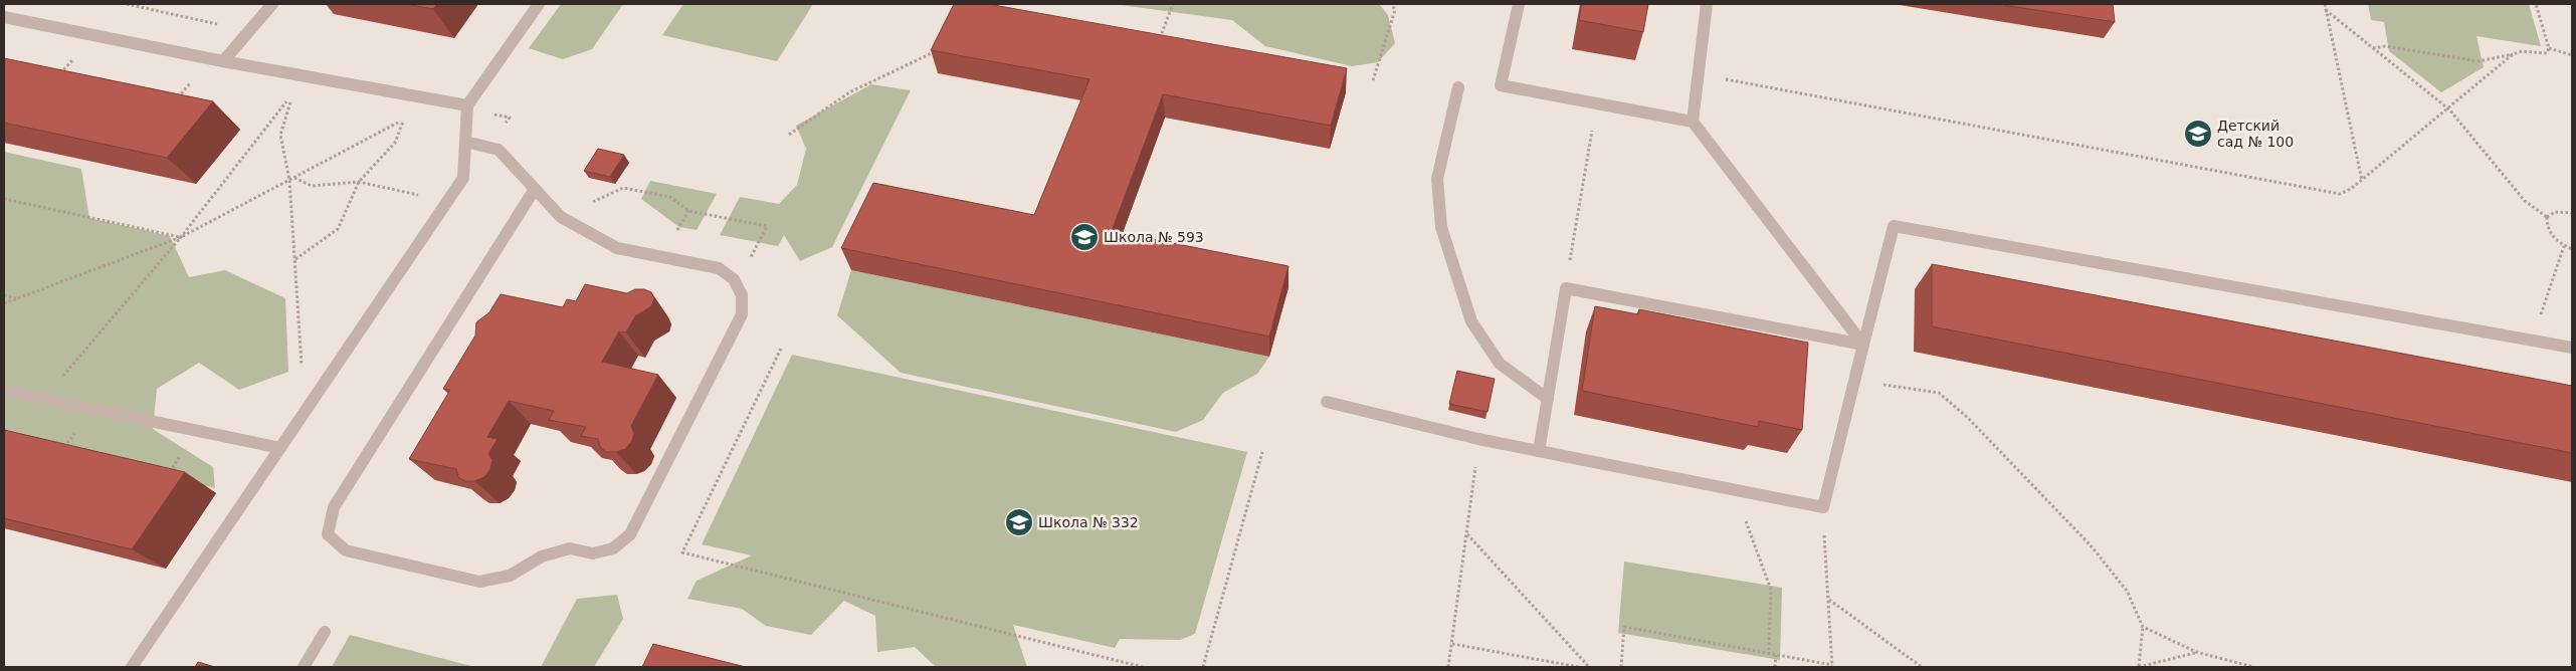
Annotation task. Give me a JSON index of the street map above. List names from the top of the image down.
{
  "places": {
    "school or university": ["Детский сад № 100", "Школа № 593", "Школа № 332"]
  }
}
